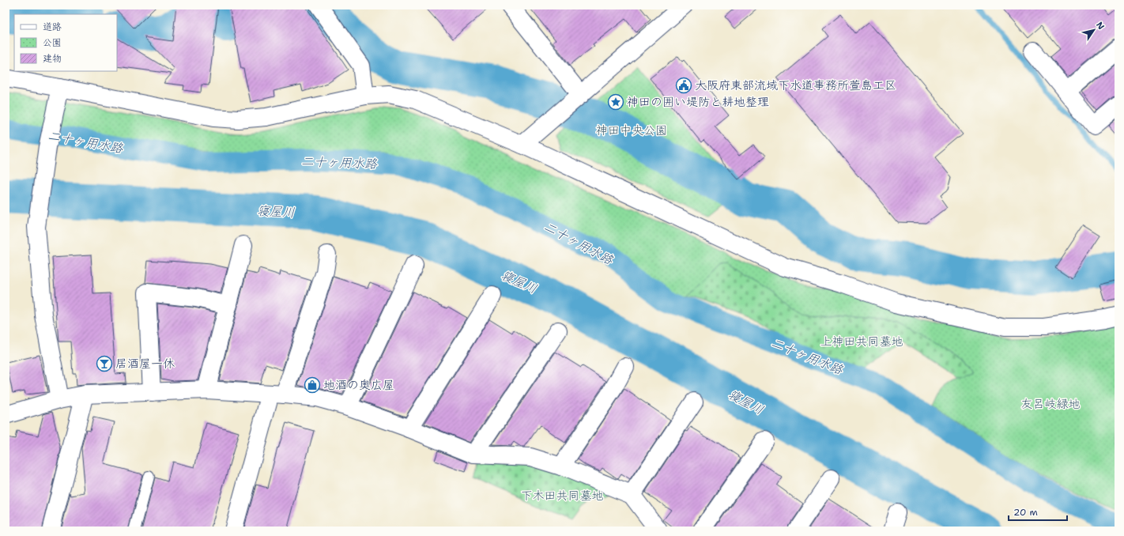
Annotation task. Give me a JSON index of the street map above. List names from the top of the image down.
{
  "water": ["二十ヶ用水路", "寝屋川"],
  "parks": [
    "神田中央公園",
    "上神田共同墓地",
    "友呂岐緑地",
    "下木田共同墓地"
  ],
  "places": {
    "public building": ["大阪府東部流域下水道事務所萱島工区"],
    "place": ["神田の囲い堤防と耕地整理"],
    "bar": ["居酒屋一休"],
    "shop": ["地酒の奥広屋"]
  },
  "legend": ["道路", "公園", "建物"],
  "scale_bar": "20 m",
  "north": "top right"
}
